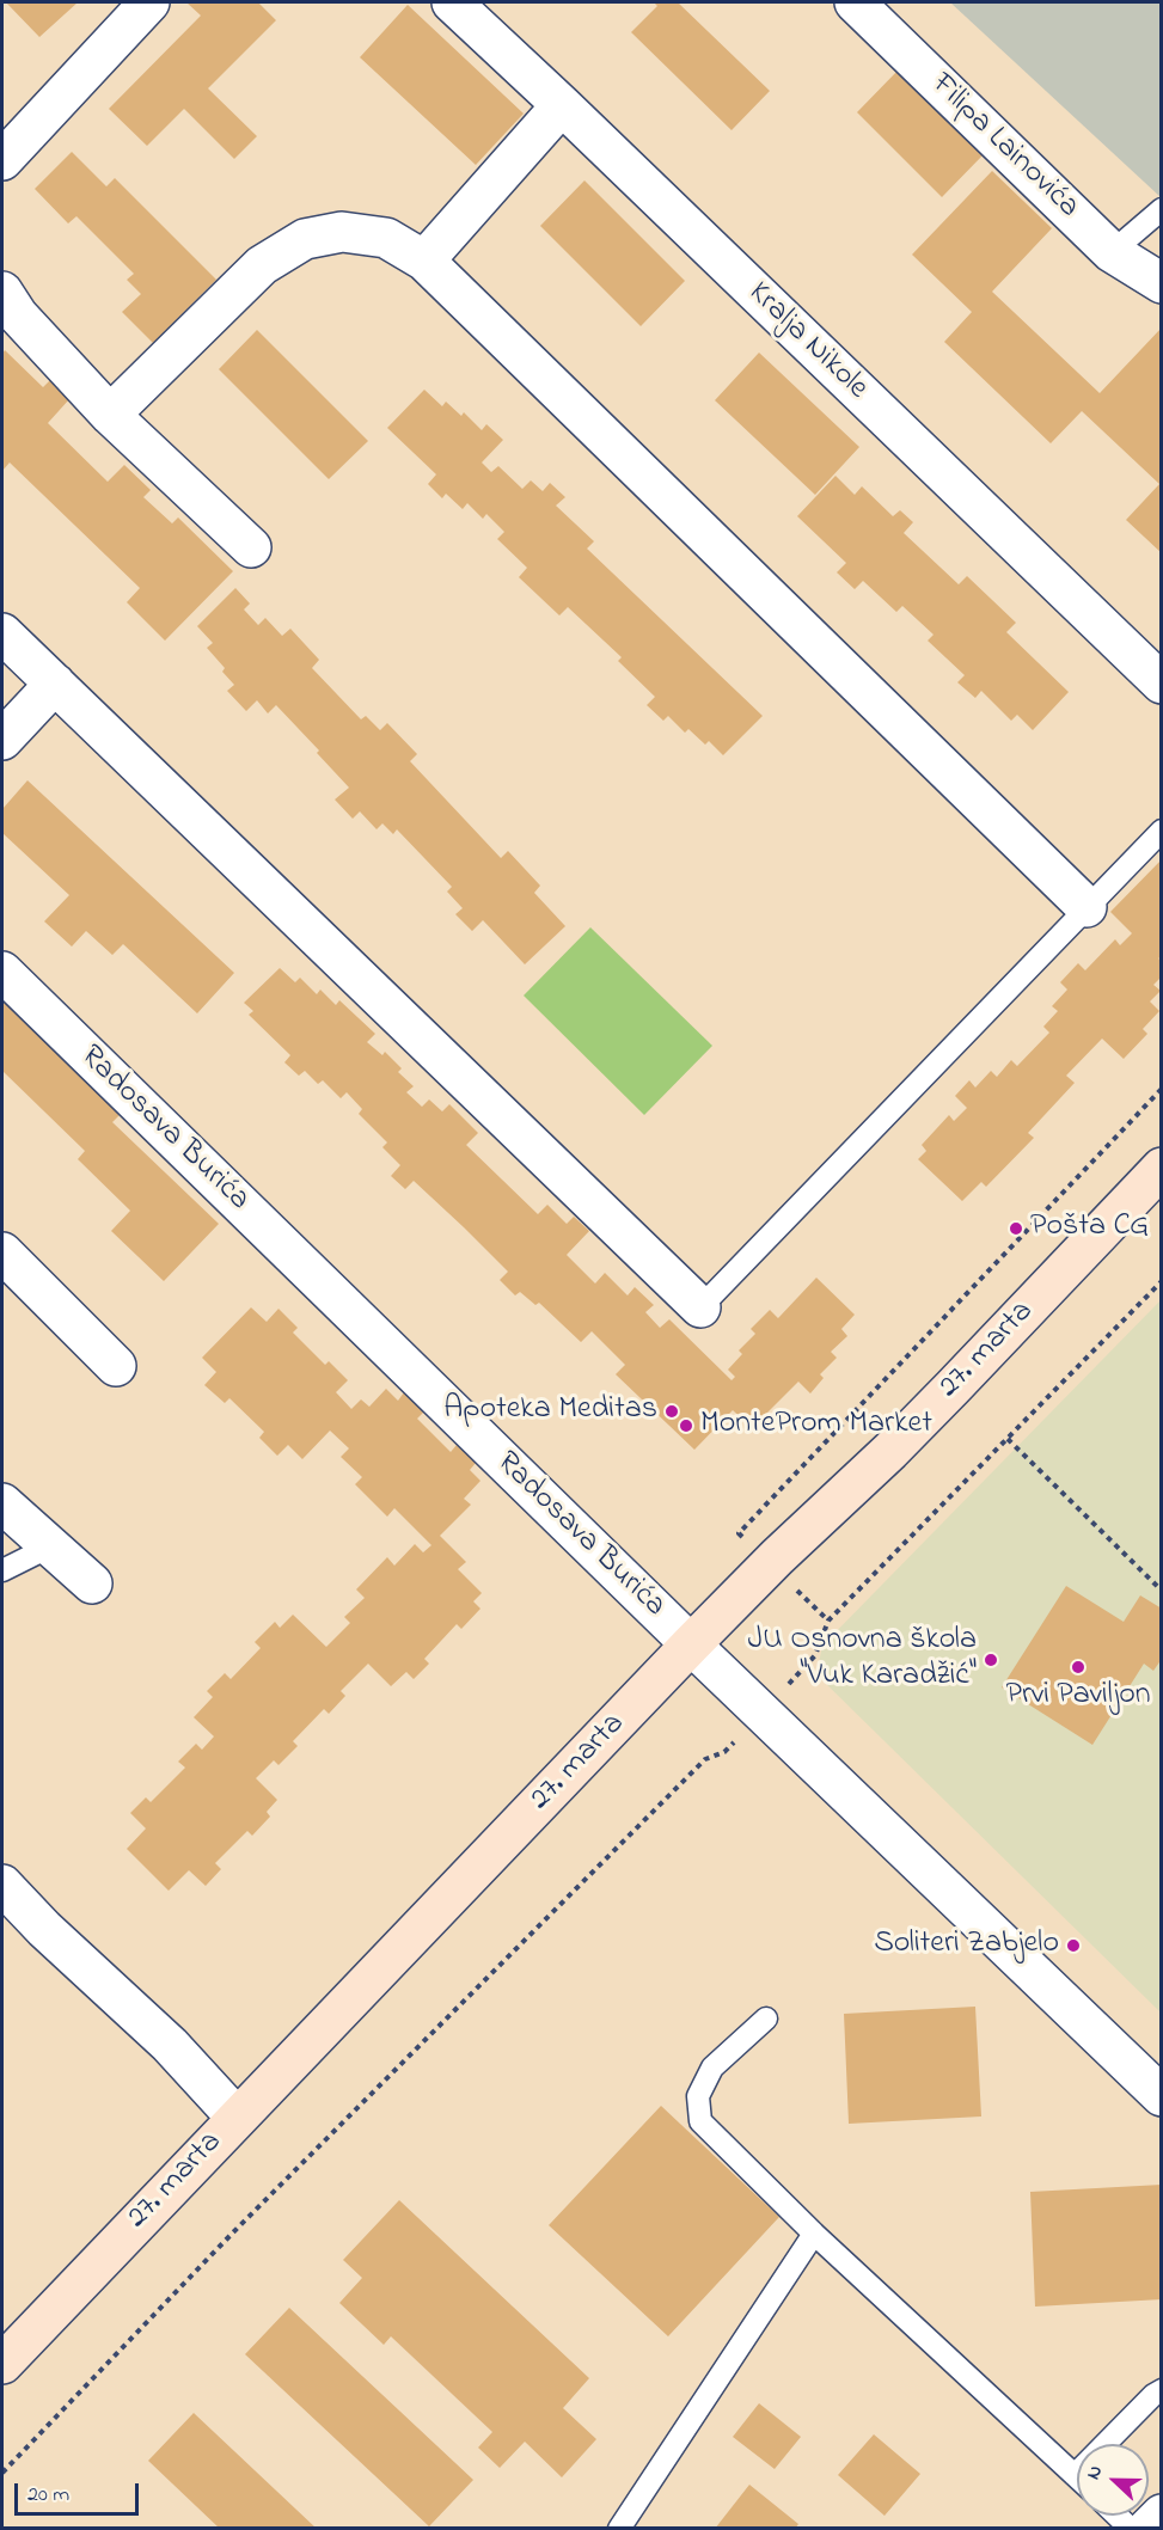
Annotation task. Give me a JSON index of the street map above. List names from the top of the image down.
{
  "streets": {
    "street": [
      "Filipa Lainovića",
      "Kralja Nikole",
      "Radosava Burića",
      "27. marta"
    ]
  },
  "crossings": [
    ["Radosava Burića", "27. marta"]
  ],
  "places": [
    "Pošta CG",
    "Apoteka Meditas",
    "MonteProm Market",
    "JU Osnovna škola \"Vuk Karadžić\"",
    "Prvi Paviljon",
    "Soliteri Zabjelo"
  ],
  "scale_bar": "20 m",
  "north": "left"
}
